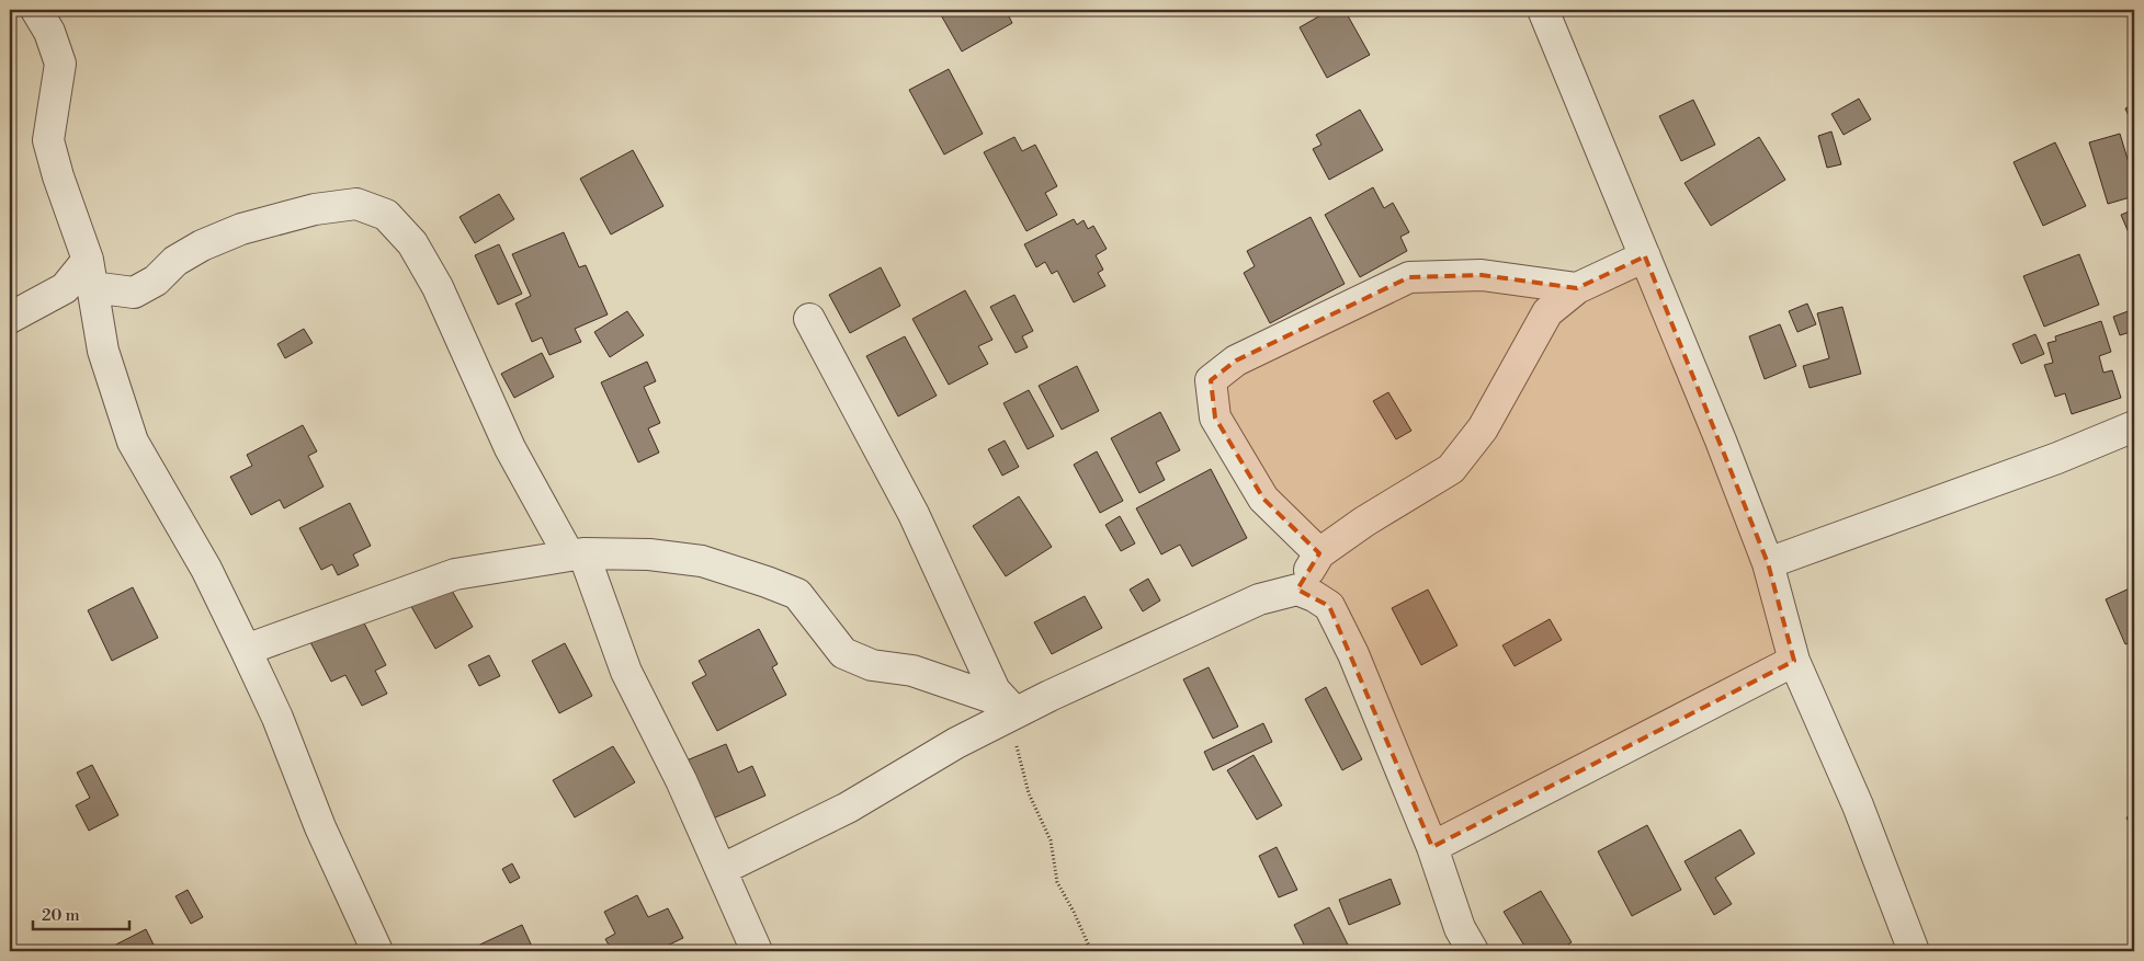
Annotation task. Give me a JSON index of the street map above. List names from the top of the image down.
{
  "scale_bar": "20 m"
}
